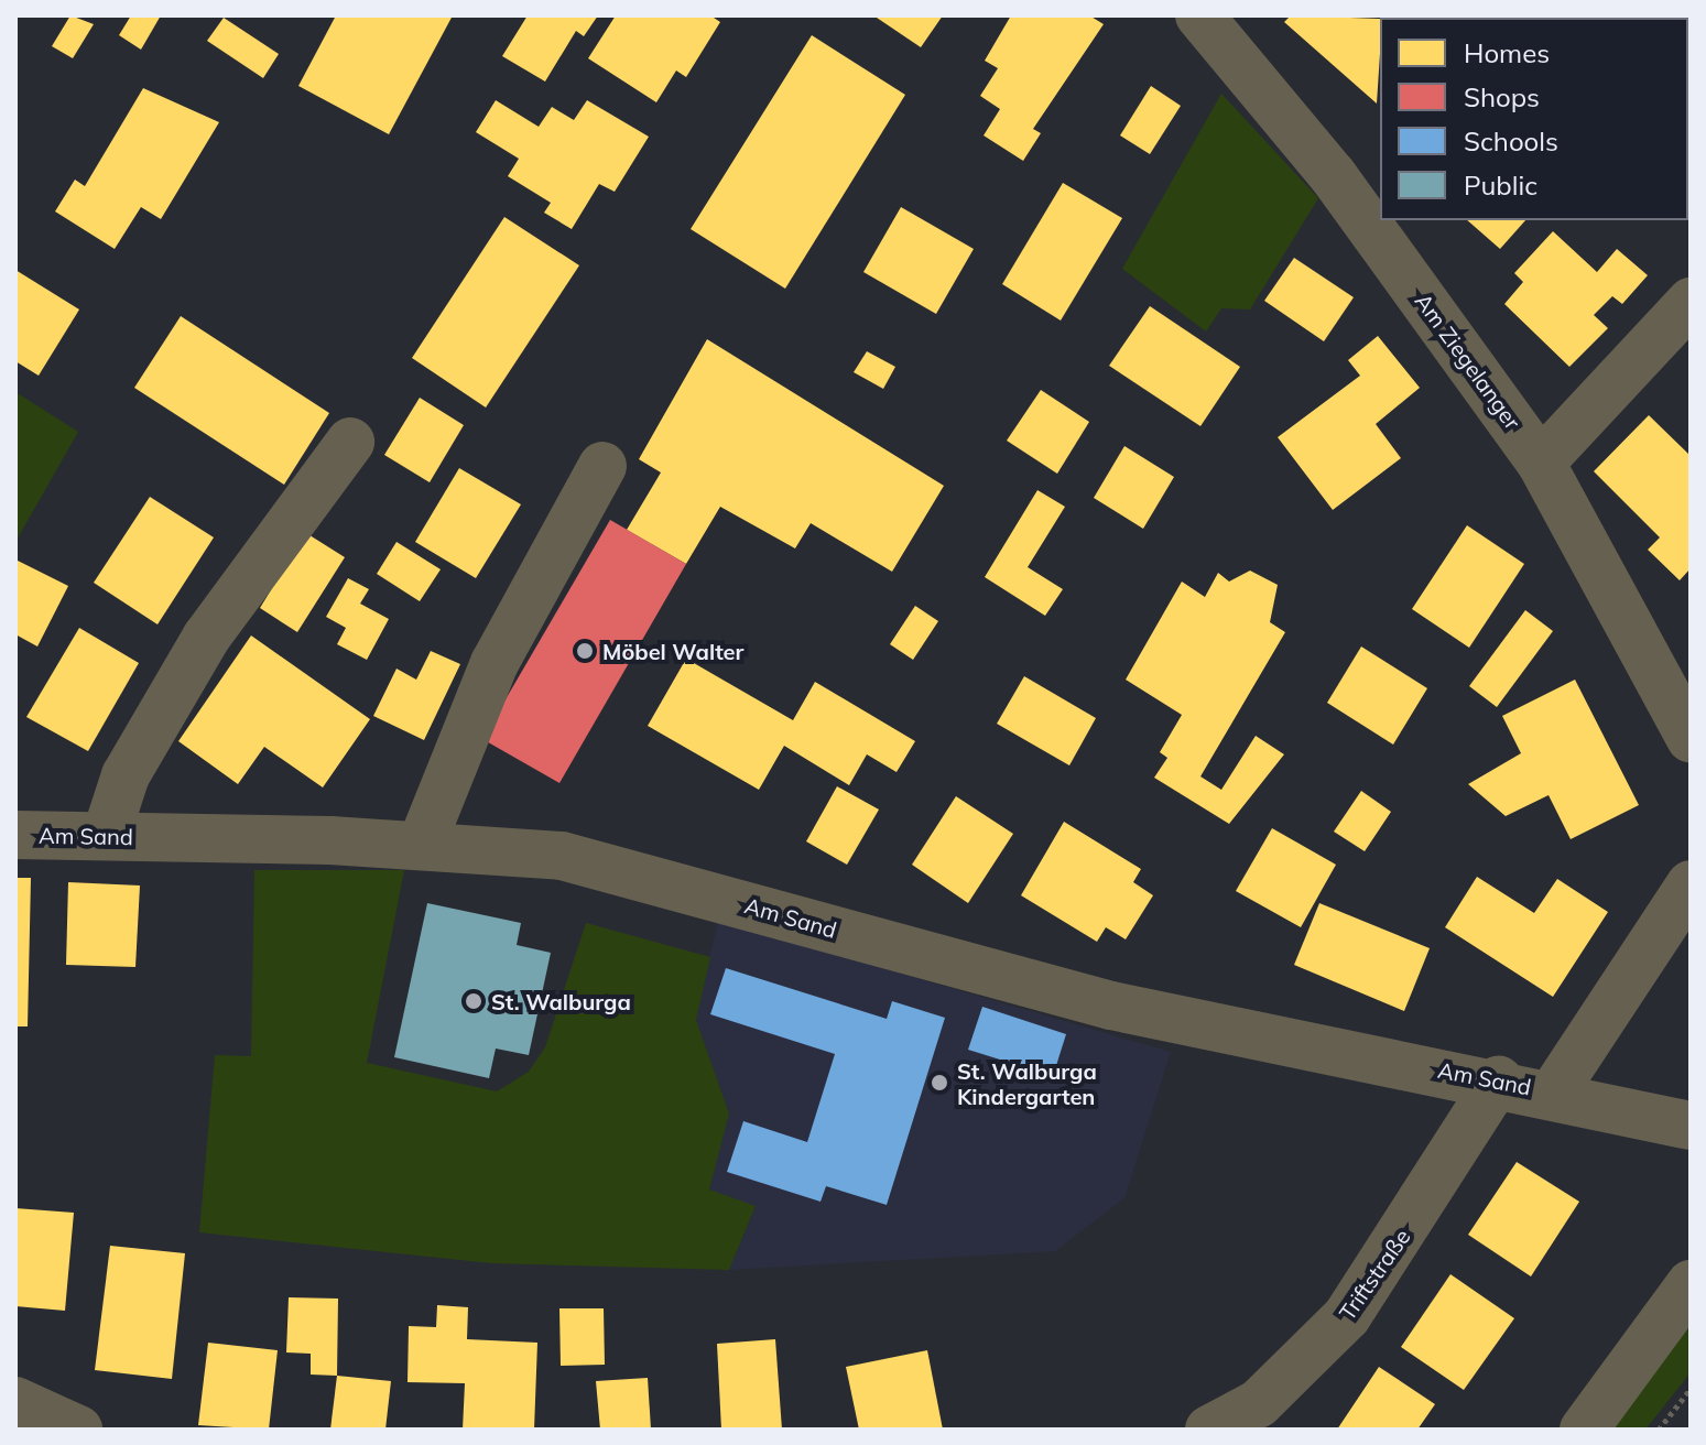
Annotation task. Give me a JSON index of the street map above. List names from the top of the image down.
{
  "streets": {
    "street": ["Am Ziegelanger", "Am Sand", "Triftstraße"]
  },
  "crossings": [
    ["Am Sand", "Triftstraße"]
  ],
  "places": ["Möbel Walter", "St. Walburga", "St. Walburga Kindergarten"],
  "legend": [
    "Homes",
    "Shops",
    "Schools",
    "Public"
  ]
}
